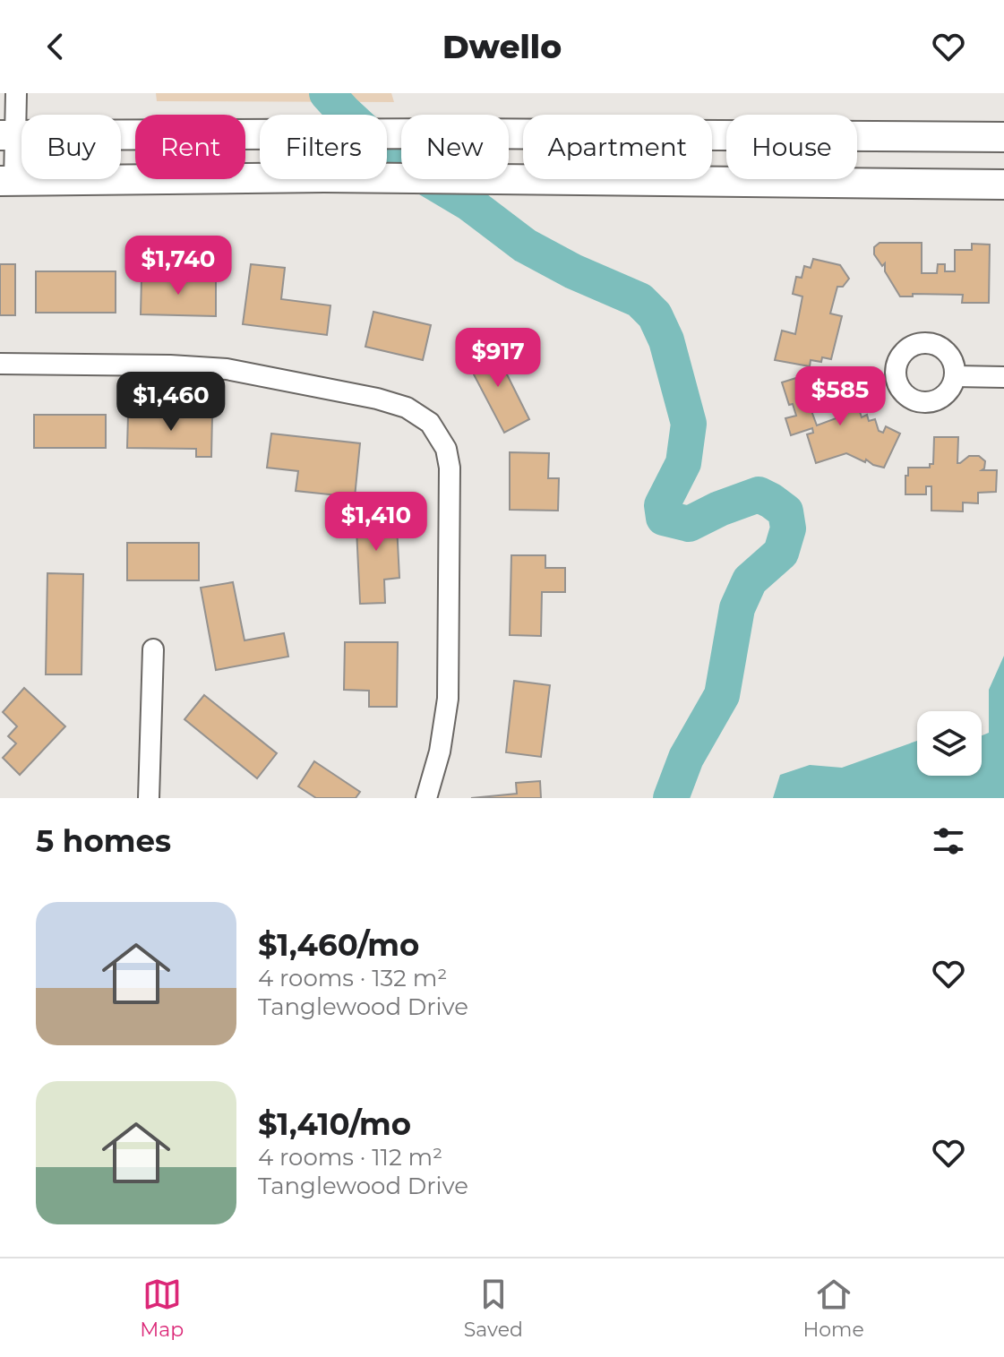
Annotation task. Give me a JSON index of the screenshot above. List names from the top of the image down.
{
  "page": {
    "header": "Dwello",
    "chip": [
      "Buy",
      "Rent",
      "Filters",
      "New",
      "Apartment",
      "House"
    ],
    "price": [
      "$1,740",
      "$917",
      "$585",
      "$1,460",
      "$1,410"
    ],
    "heading": "5 homes",
    "list": [
      {
        "name": "$1,460/mo",
        "note": "4 rooms · 132 m² · Tanglewood Drive"
      },
      {
        "name": "$1,410/mo",
        "note": "4 rooms · 112 m² · Tanglewood Drive"
      }
    ],
    "tabs": ["Map", "Saved", "Home"]
  }
}
